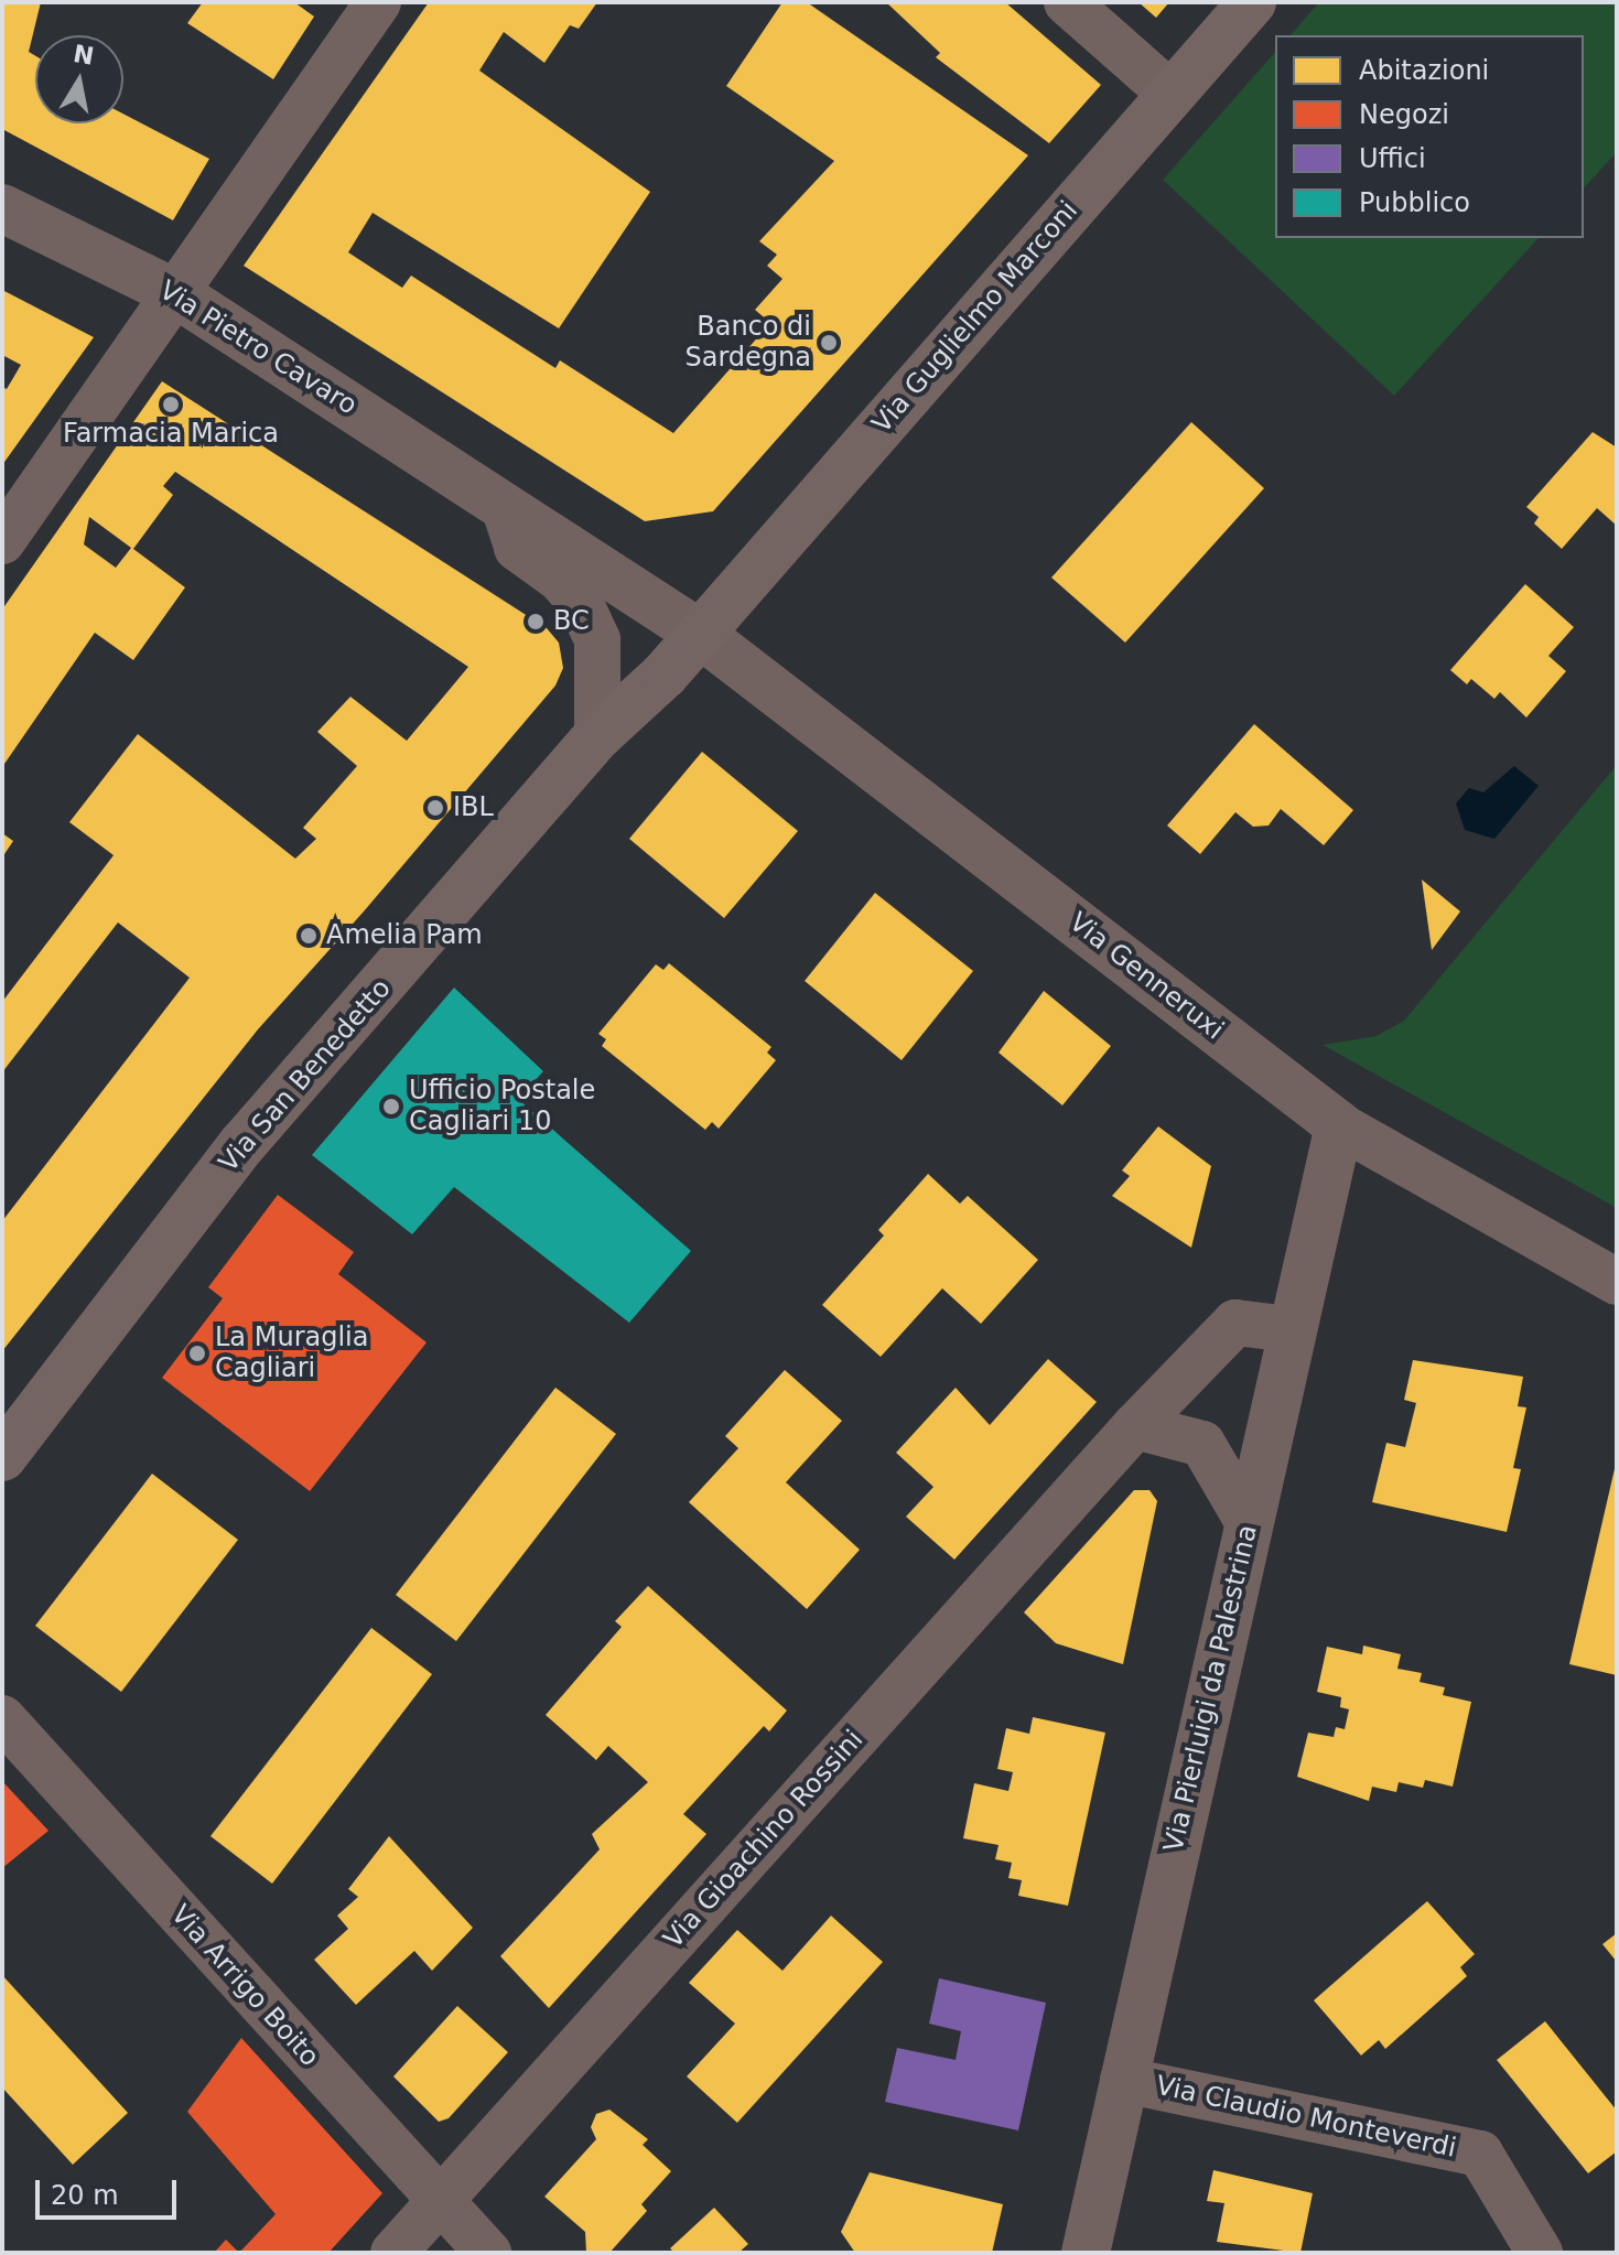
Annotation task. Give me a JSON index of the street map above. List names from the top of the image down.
{
  "streets": {
    "main road": ["Via Guglielmo Marconi", "Via San Benedetto"],
    "street": [
      "Via Pietro Cavaro",
      "Via Genneruxi",
      "Via Pierluigi da Palestrina",
      "Via Gioachino Rossini",
      "Via Arrigo Boito",
      "Via Claudio Monteverdi"
    ]
  },
  "crossings": [
    ["Via Guglielmo Marconi", "Via Pietro Cavaro"],
    ["Via Guglielmo Marconi", "Via Genneruxi"],
    ["Via Guglielmo Marconi", "Via San Benedetto"],
    ["Via Pietro Cavaro", "Via Genneruxi"],
    ["Via Pietro Cavaro", "Via San Benedetto"],
    ["Via Genneruxi", "Via San Benedetto"],
    ["Via Genneruxi", "Via Pierluigi da Palestrina"],
    ["Via Pierluigi da Palestrina", "Via Gioachino Rossini"],
    ["Via Pierluigi da Palestrina", "Via Claudio Monteverdi"],
    ["Via Gioachino Rossini", "Via Arrigo Boito"]
  ],
  "places": [
    "Banco di Sardegna",
    "Farmacia Marica",
    "BC",
    "IBL",
    "Amelia Pam",
    "Ufficio Postale Cagliari 10",
    "La Muraglia Cagliari"
  ],
  "legend": [
    "Abitazioni",
    "Negozi",
    "Uffici",
    "Pubblico"
  ],
  "scale_bar": "20 m",
  "north": "top"
}
